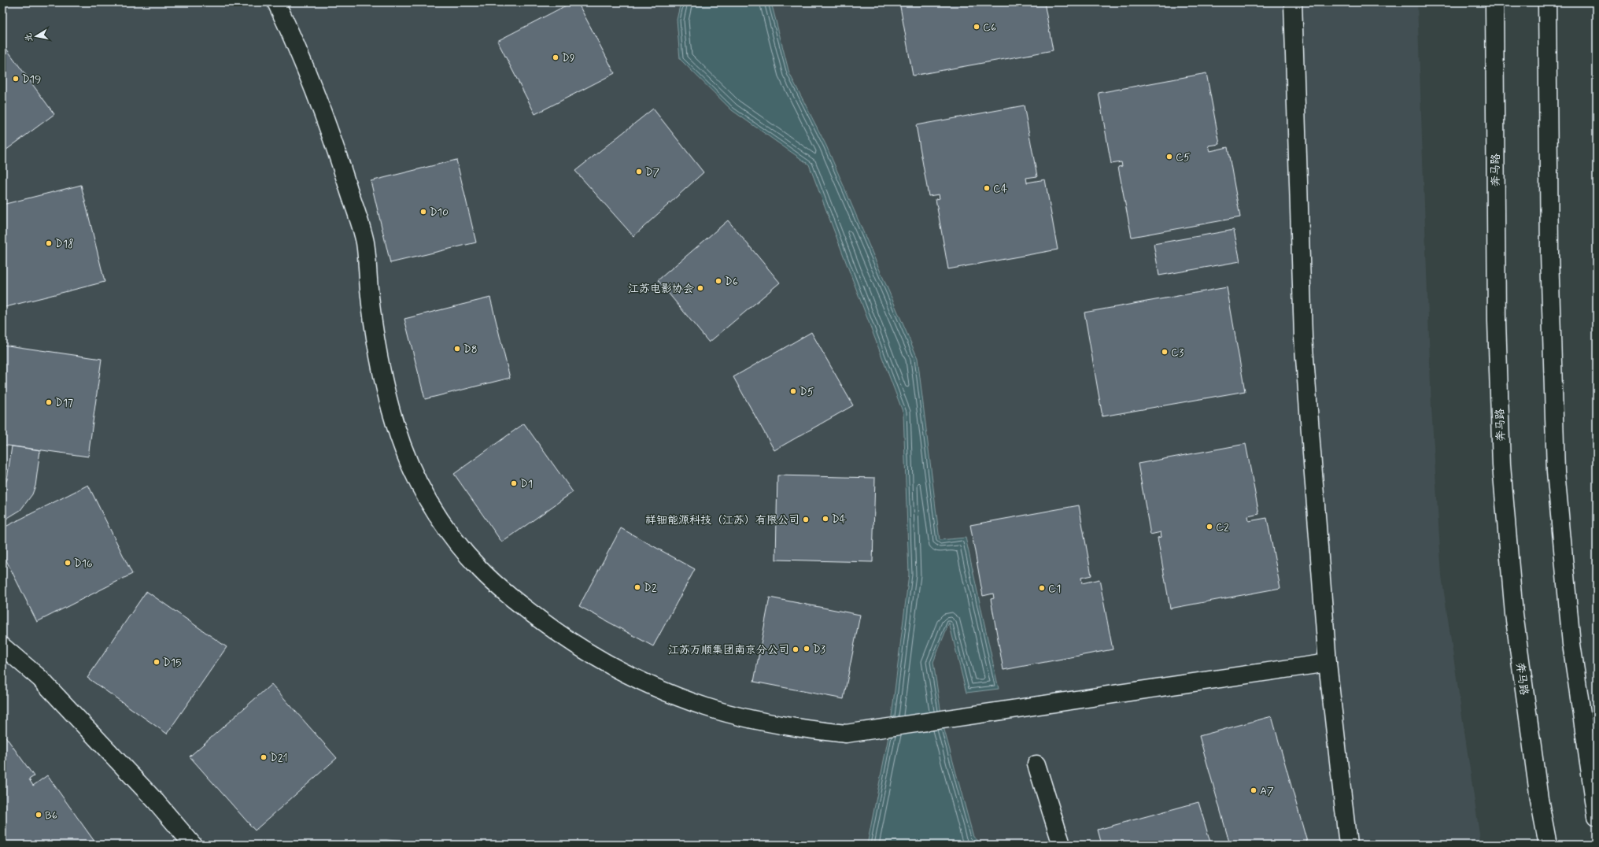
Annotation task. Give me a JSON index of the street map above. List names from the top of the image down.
{
  "streets": {
    "main road": ["奔马路"]
  },
  "places": [
    "C6",
    "D9",
    "D19",
    "C5",
    "D7",
    "C4",
    "D10",
    "D18",
    "D6",
    "江苏电影协会",
    "D8",
    "C3",
    "D5",
    "D17",
    "D1",
    "D4",
    "祥钿能源科技（江苏）有限公司",
    "C2",
    "D16",
    "D2",
    "C1",
    "D3",
    "江苏万顺集团南京分公司",
    "D15",
    "D21",
    "A7",
    "B6"
  ],
  "north": "left"
}
